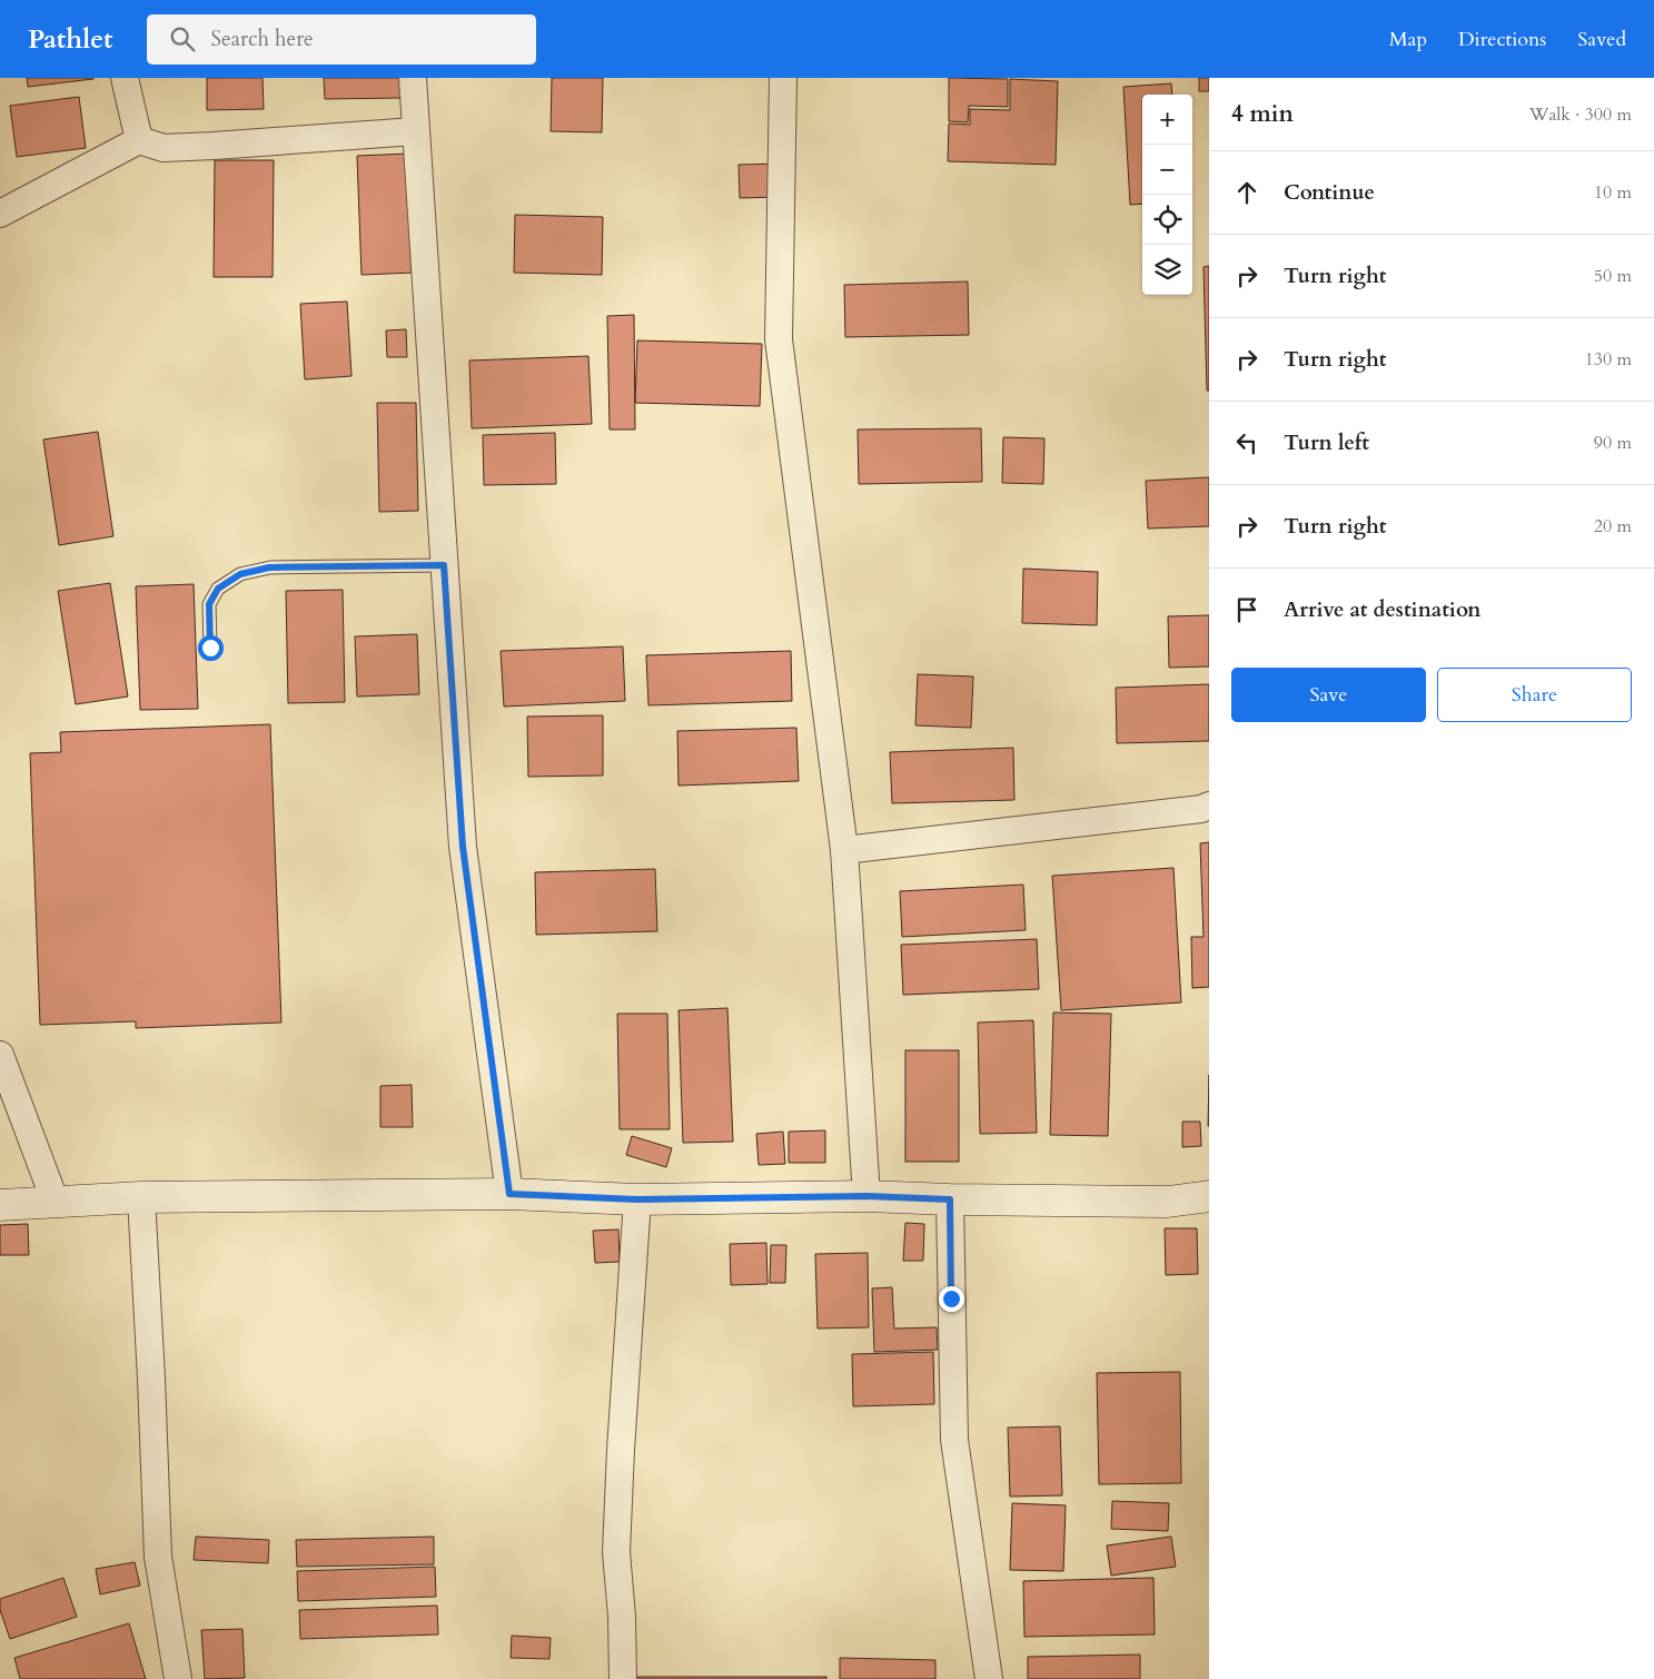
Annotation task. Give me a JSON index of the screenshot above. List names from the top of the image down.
{
  "page": {
    "header": "Pathlet",
    "search": "Search here",
    "nav": ["Map", "Directions", "Saved"],
    "heading": ["4 min", "Walk · 300 m"],
    "map_buttons": ["+", "−"],
    "list": [
      ["Continue", "10 m"],
      ["Turn right", "50 m"],
      ["Turn right", "130 m"],
      ["Turn left", "90 m"],
      ["Turn right", "20 m"],
      "Arrive at destination"
    ],
    "buttons": ["Save", "Share"]
  }
}
